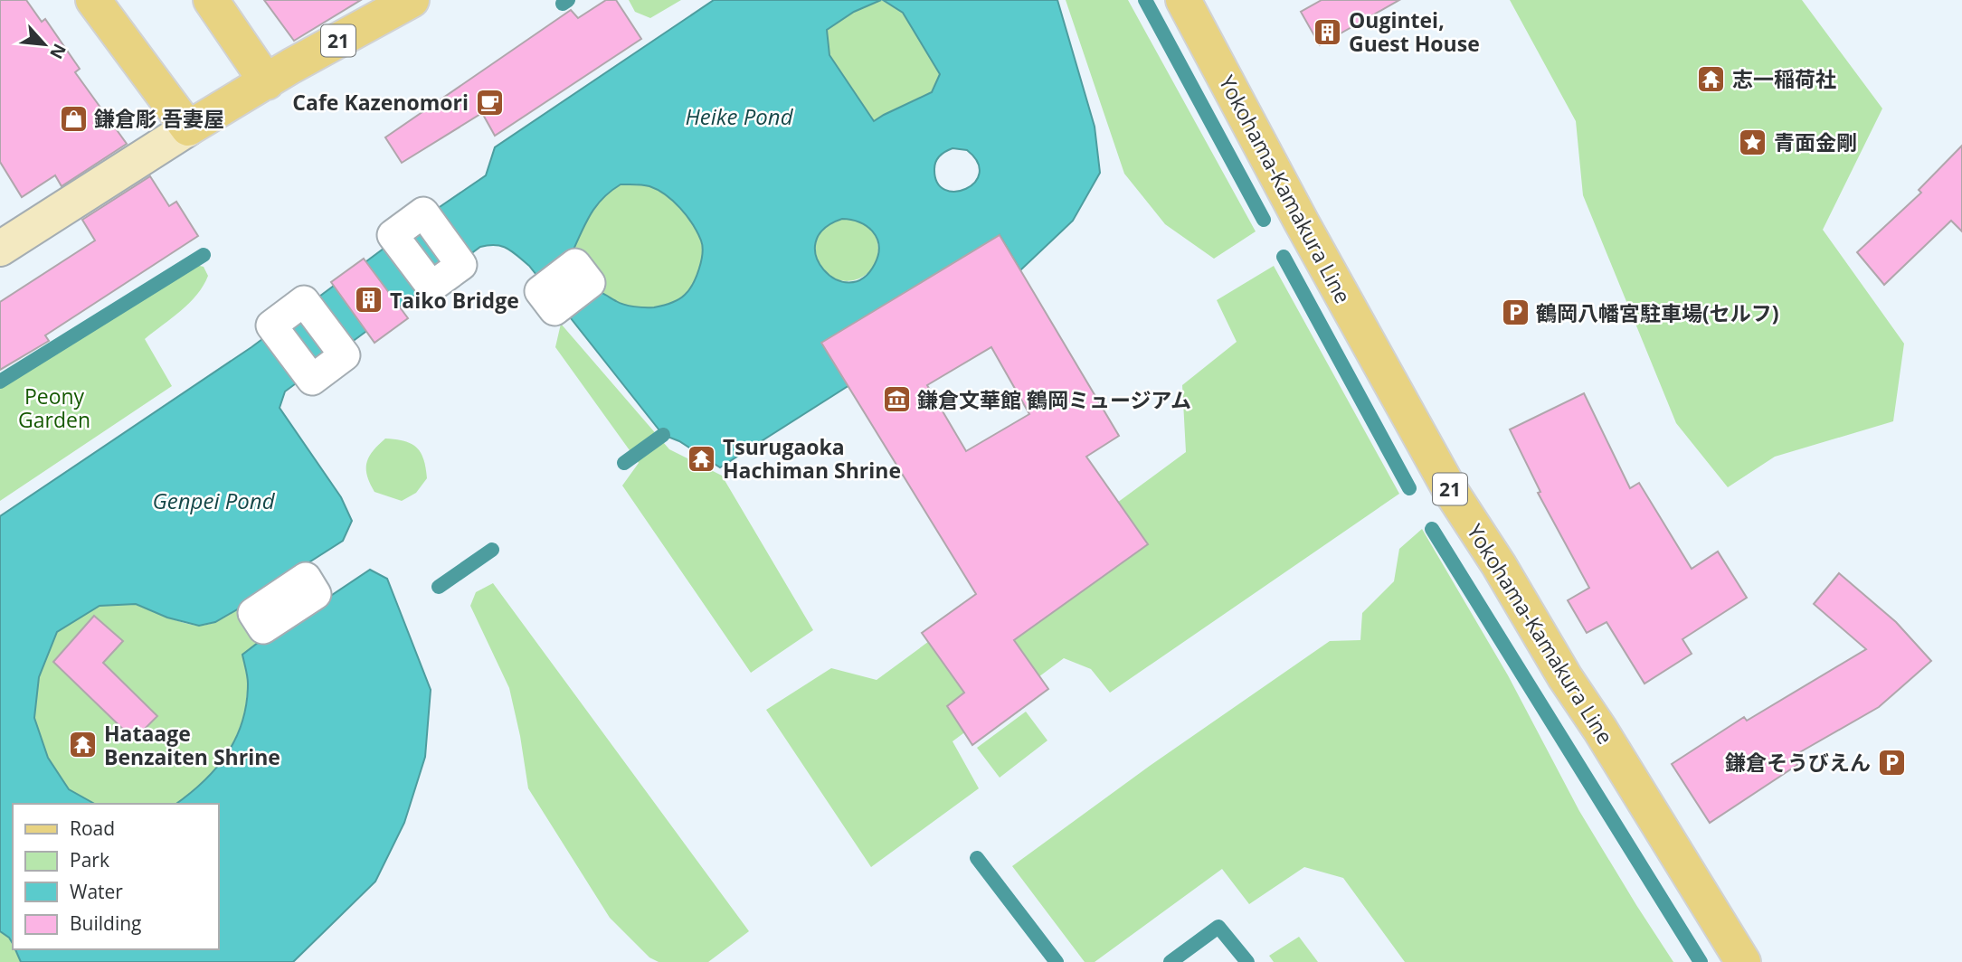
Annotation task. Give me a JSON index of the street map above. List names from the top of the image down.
{
  "streets": {
    "main road": ["21", "Yokohama-Kamakura Line"]
  },
  "water": ["Heike Pond", "Genpei Pond"],
  "parks": ["Peony Garden"],
  "places": {
    "building": ["Ougintei, Guest House", "Taiko Bridge"],
    "temple": ["志一稲荷社", "Tsurugaoka Hachiman Shrine", "Hataage Benzaiten Shrine"],
    "cafe": ["Cafe Kazenomori"],
    "shop": ["鎌倉彫 吾妻屋"],
    "place": ["青面金剛"],
    "parking": ["鶴岡八幡宮駐車場(セルフ)", "鎌倉そうびえん"],
    "museum": ["鎌倉文華館 鶴岡ミュージアム"]
  },
  "legend": [
    "Road",
    "Park",
    "Water",
    "Building"
  ],
  "north": "bottom right"
}
